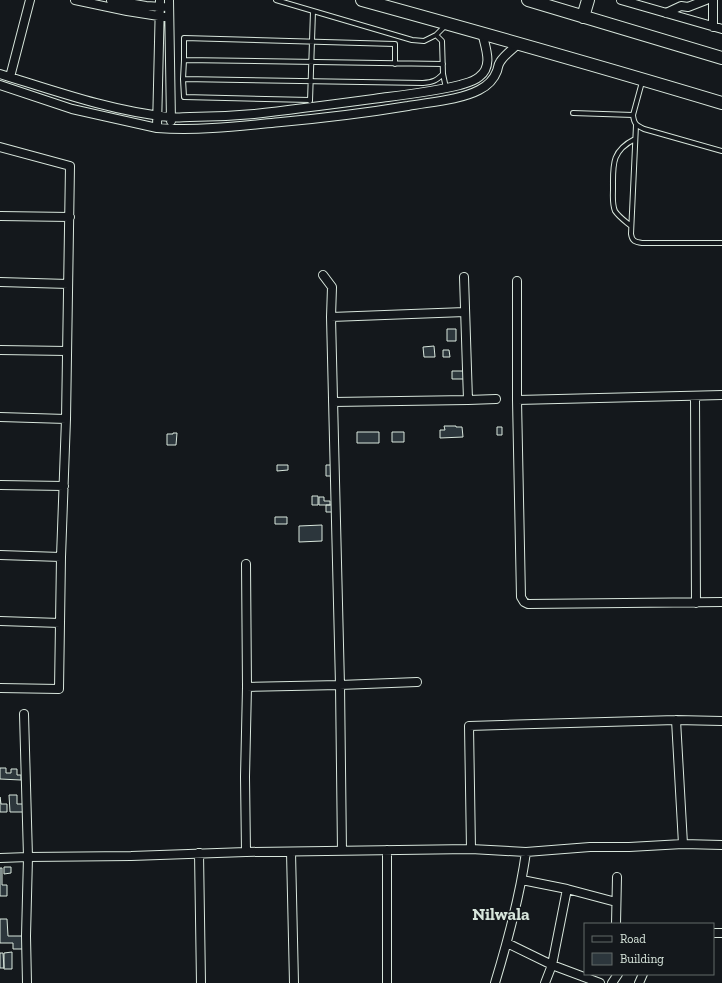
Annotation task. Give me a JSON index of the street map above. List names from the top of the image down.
{
  "districts": ["Nilwala"],
  "legend": ["Road", "Building"]
}
